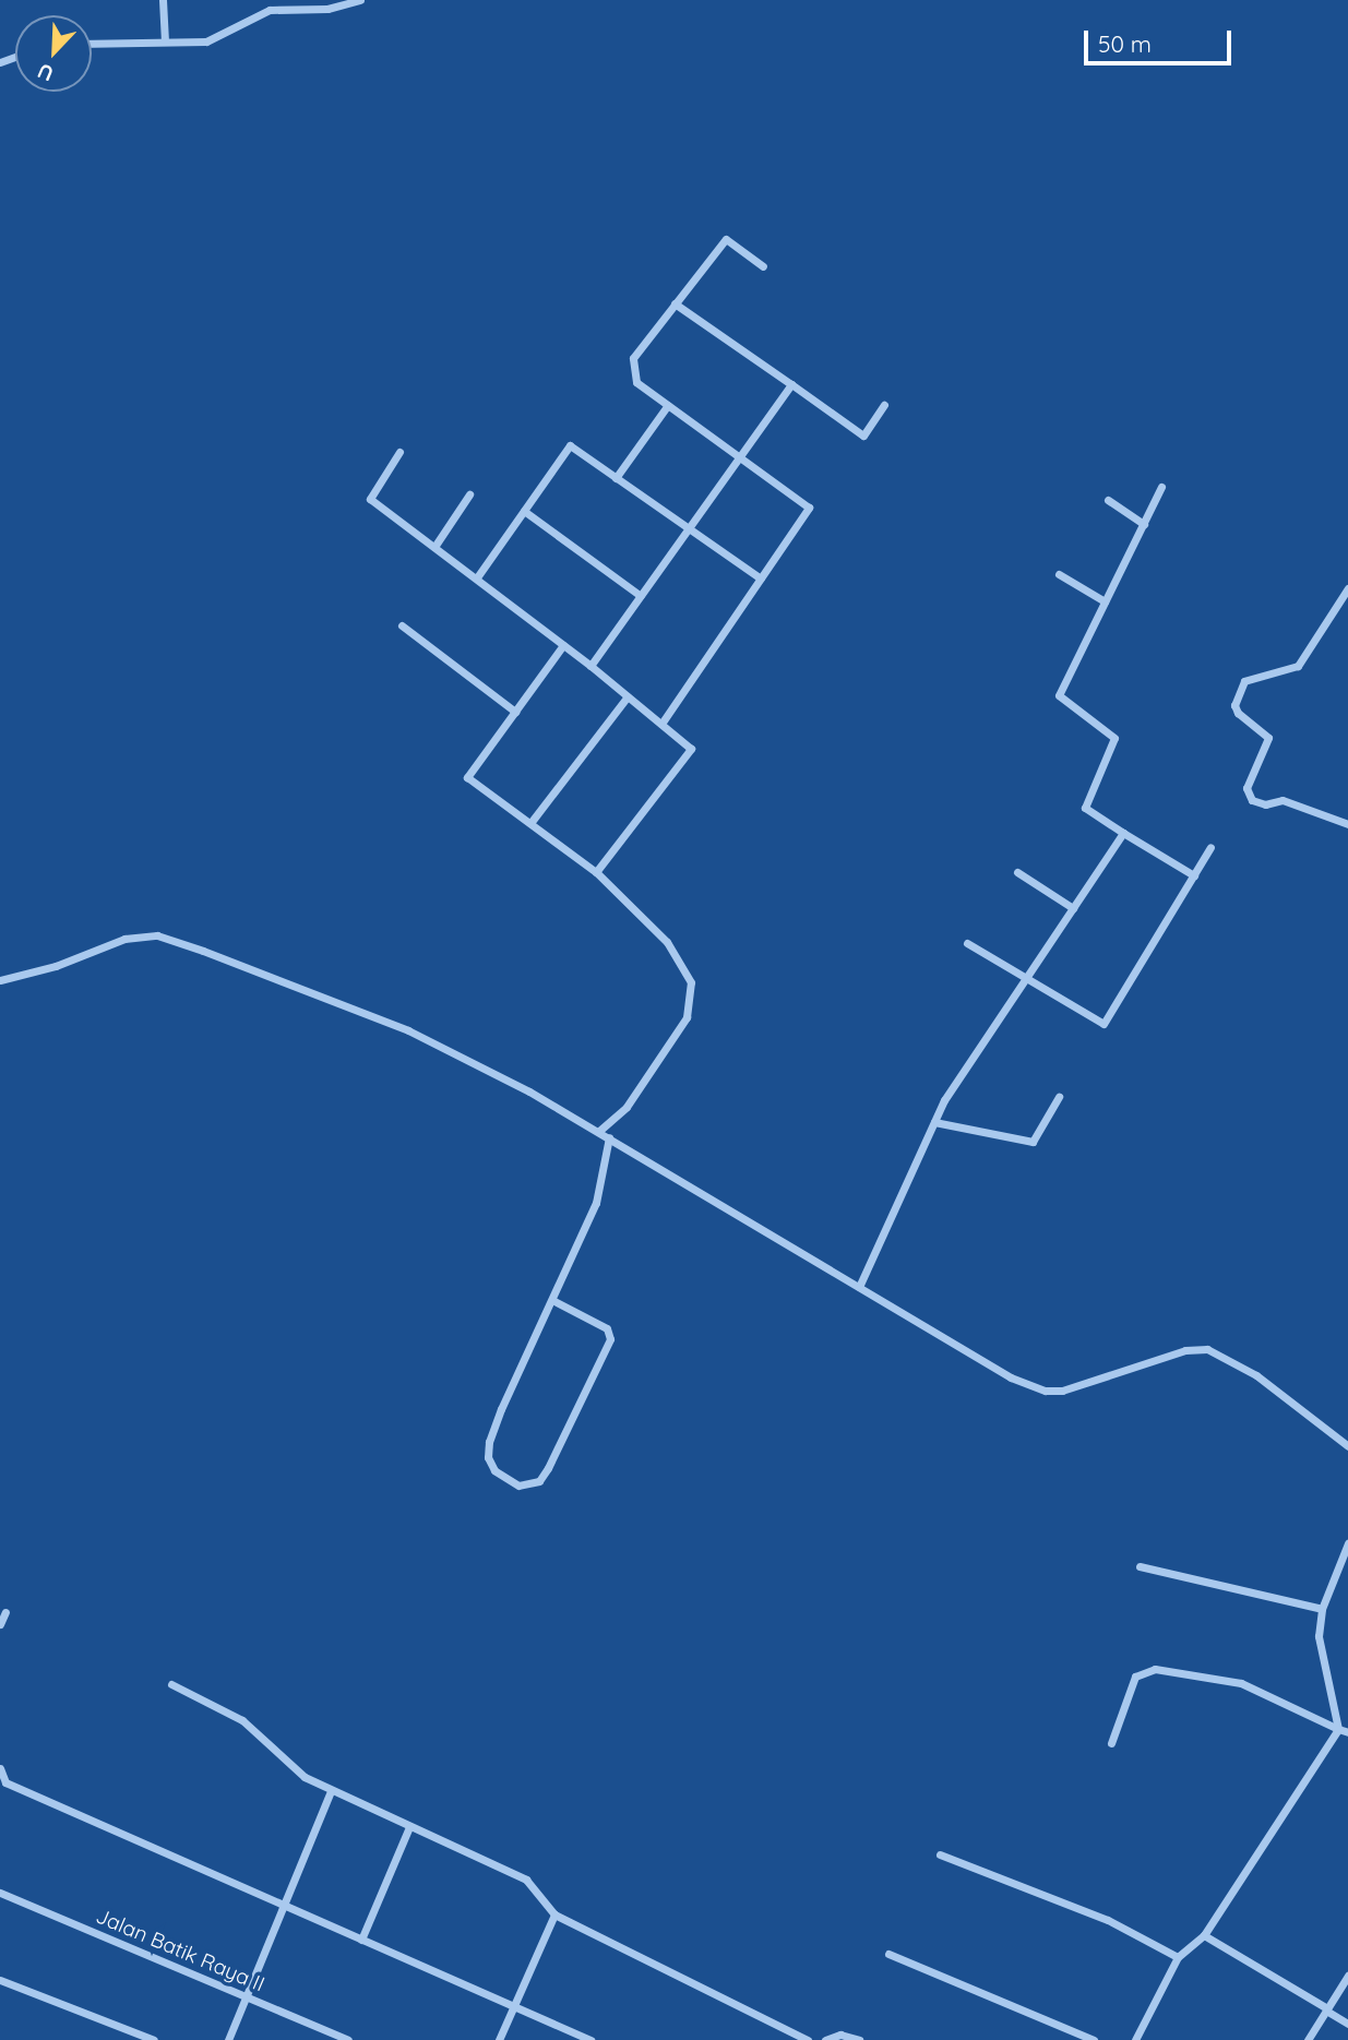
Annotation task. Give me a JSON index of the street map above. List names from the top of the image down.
{
  "streets": {
    "street": ["Jalan Batik Raya II"]
  },
  "scale_bar": "50 m",
  "north": "bottom left"
}
